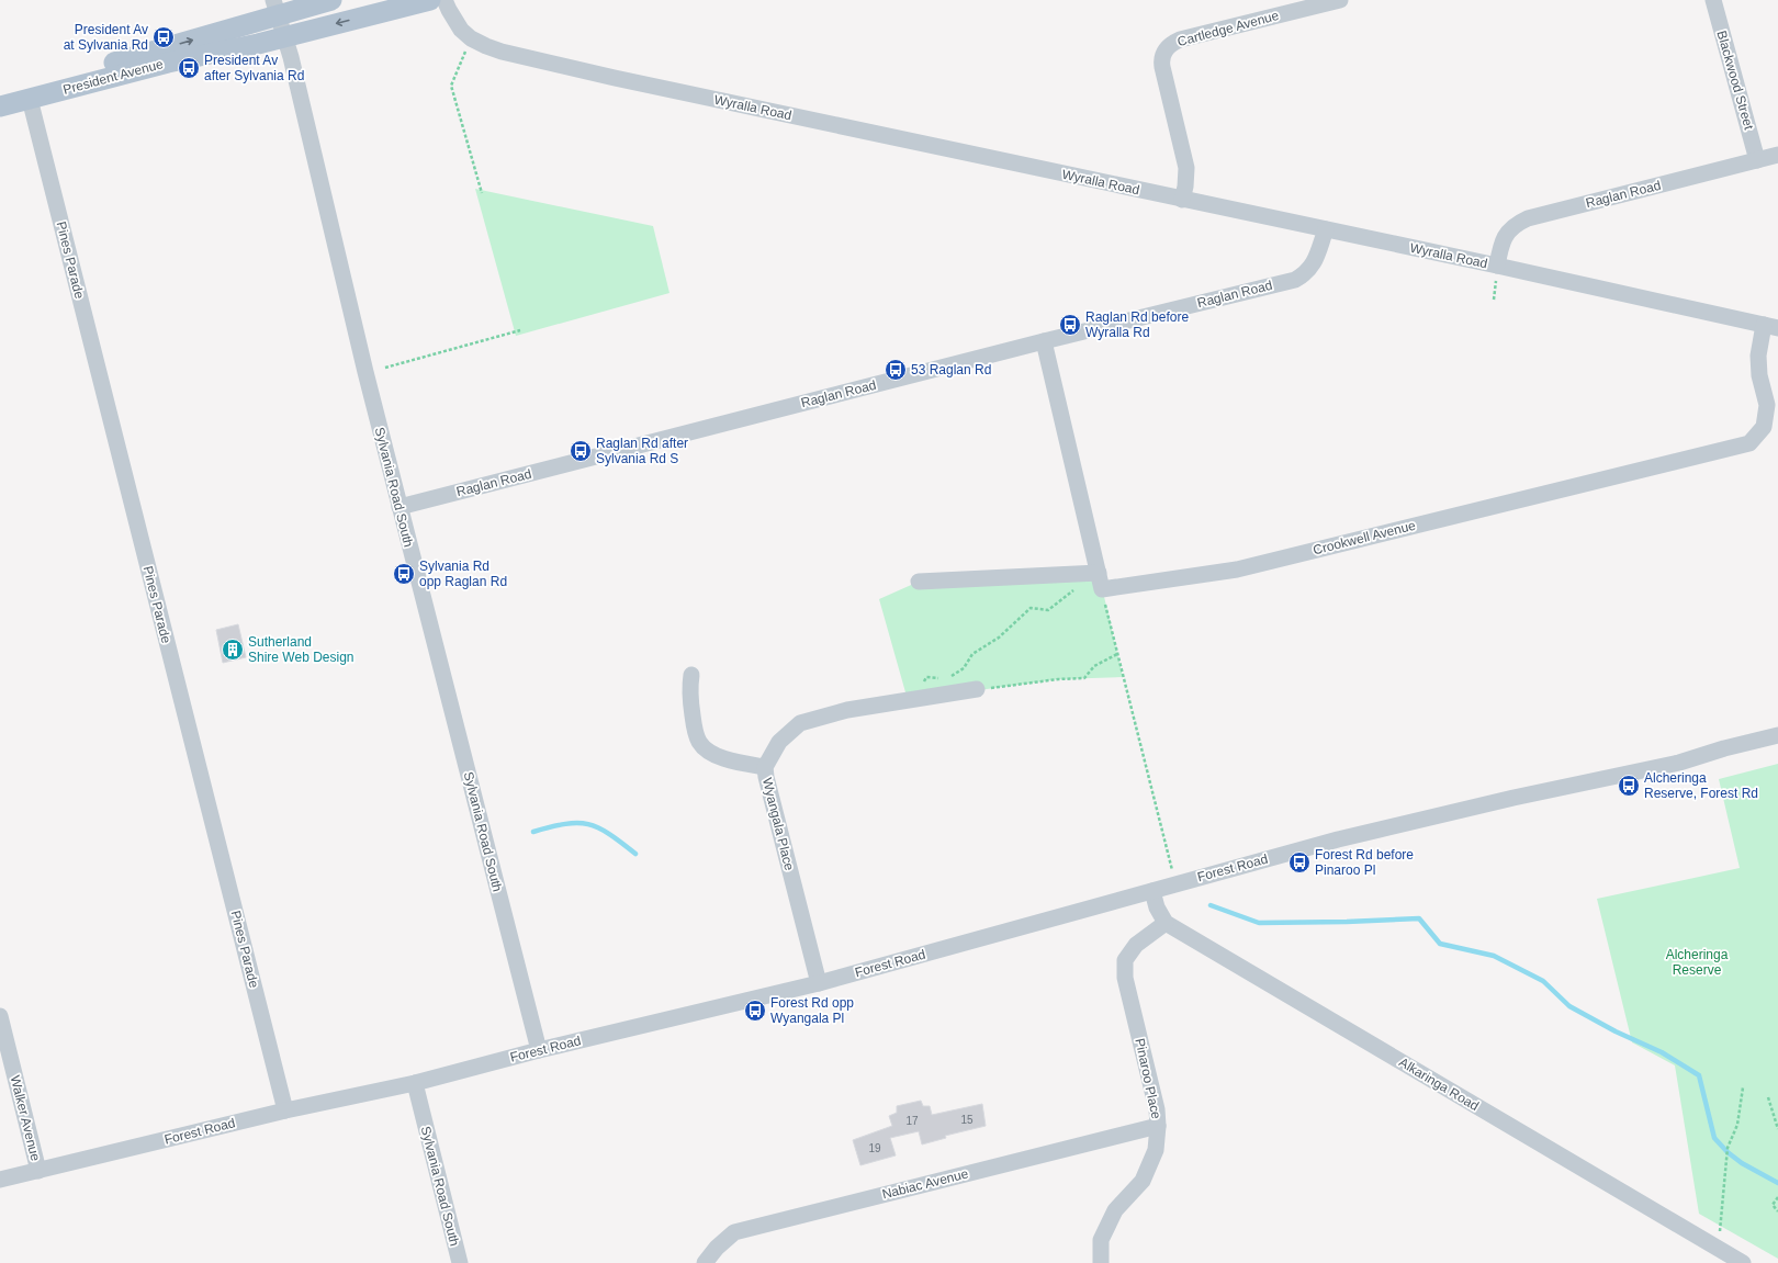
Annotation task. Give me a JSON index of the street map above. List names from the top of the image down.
{
  "streets": {
    "main road": ["President Avenue"],
    "street": [
      "Cartledge Avenue",
      "Blackwood Street",
      "Wyralla Road",
      "Raglan Road",
      "Pines Parade",
      "Sylvania Road South",
      "Crookwell Avenue",
      "Wyangala Place",
      "Forest Road",
      "Pinaroo Place",
      "Alkaringa Road",
      "Walker Avenue",
      "Nabiac Avenue"
    ]
  },
  "crossings": [
    ["Cartledge Avenue", "Wyralla Road"],
    ["President Avenue", "Pines Parade"],
    ["President Avenue", "Sylvania Road South"],
    ["Blackwood Street", "Raglan Road"],
    ["Wyralla Road", "Raglan Road"],
    ["Wyralla Road", "Crookwell Avenue"],
    ["Raglan Road", "Sylvania Road South"],
    ["Pines Parade", "Forest Road"],
    ["Sylvania Road South", "Forest Road"],
    ["Wyangala Place", "Forest Road"],
    ["Forest Road", "Walker Avenue"],
    ["Pinaroo Place", "Alkaringa Road"],
    ["Pinaroo Place", "Nabiac Avenue"]
  ],
  "parks": ["Alcheringa Reserve"],
  "places": {
    "bus stop": [
      "President Av at Sylvania Rd",
      "President Av after Sylvania Rd",
      "Raglan Rd before Wyralla Rd",
      "53 Raglan Rd",
      "Raglan Rd after Sylvania Rd S",
      "Sylvania Rd opp Raglan Rd",
      "Alcheringa Reserve, Forest Rd",
      "Forest Rd before Pinaroo Pl",
      "Forest Rd opp Wyangala Pl"
    ],
    "building": ["Sutherland Shire Web Design"]
  },
  "house_numbers": ["15", "17", "19"]
}
